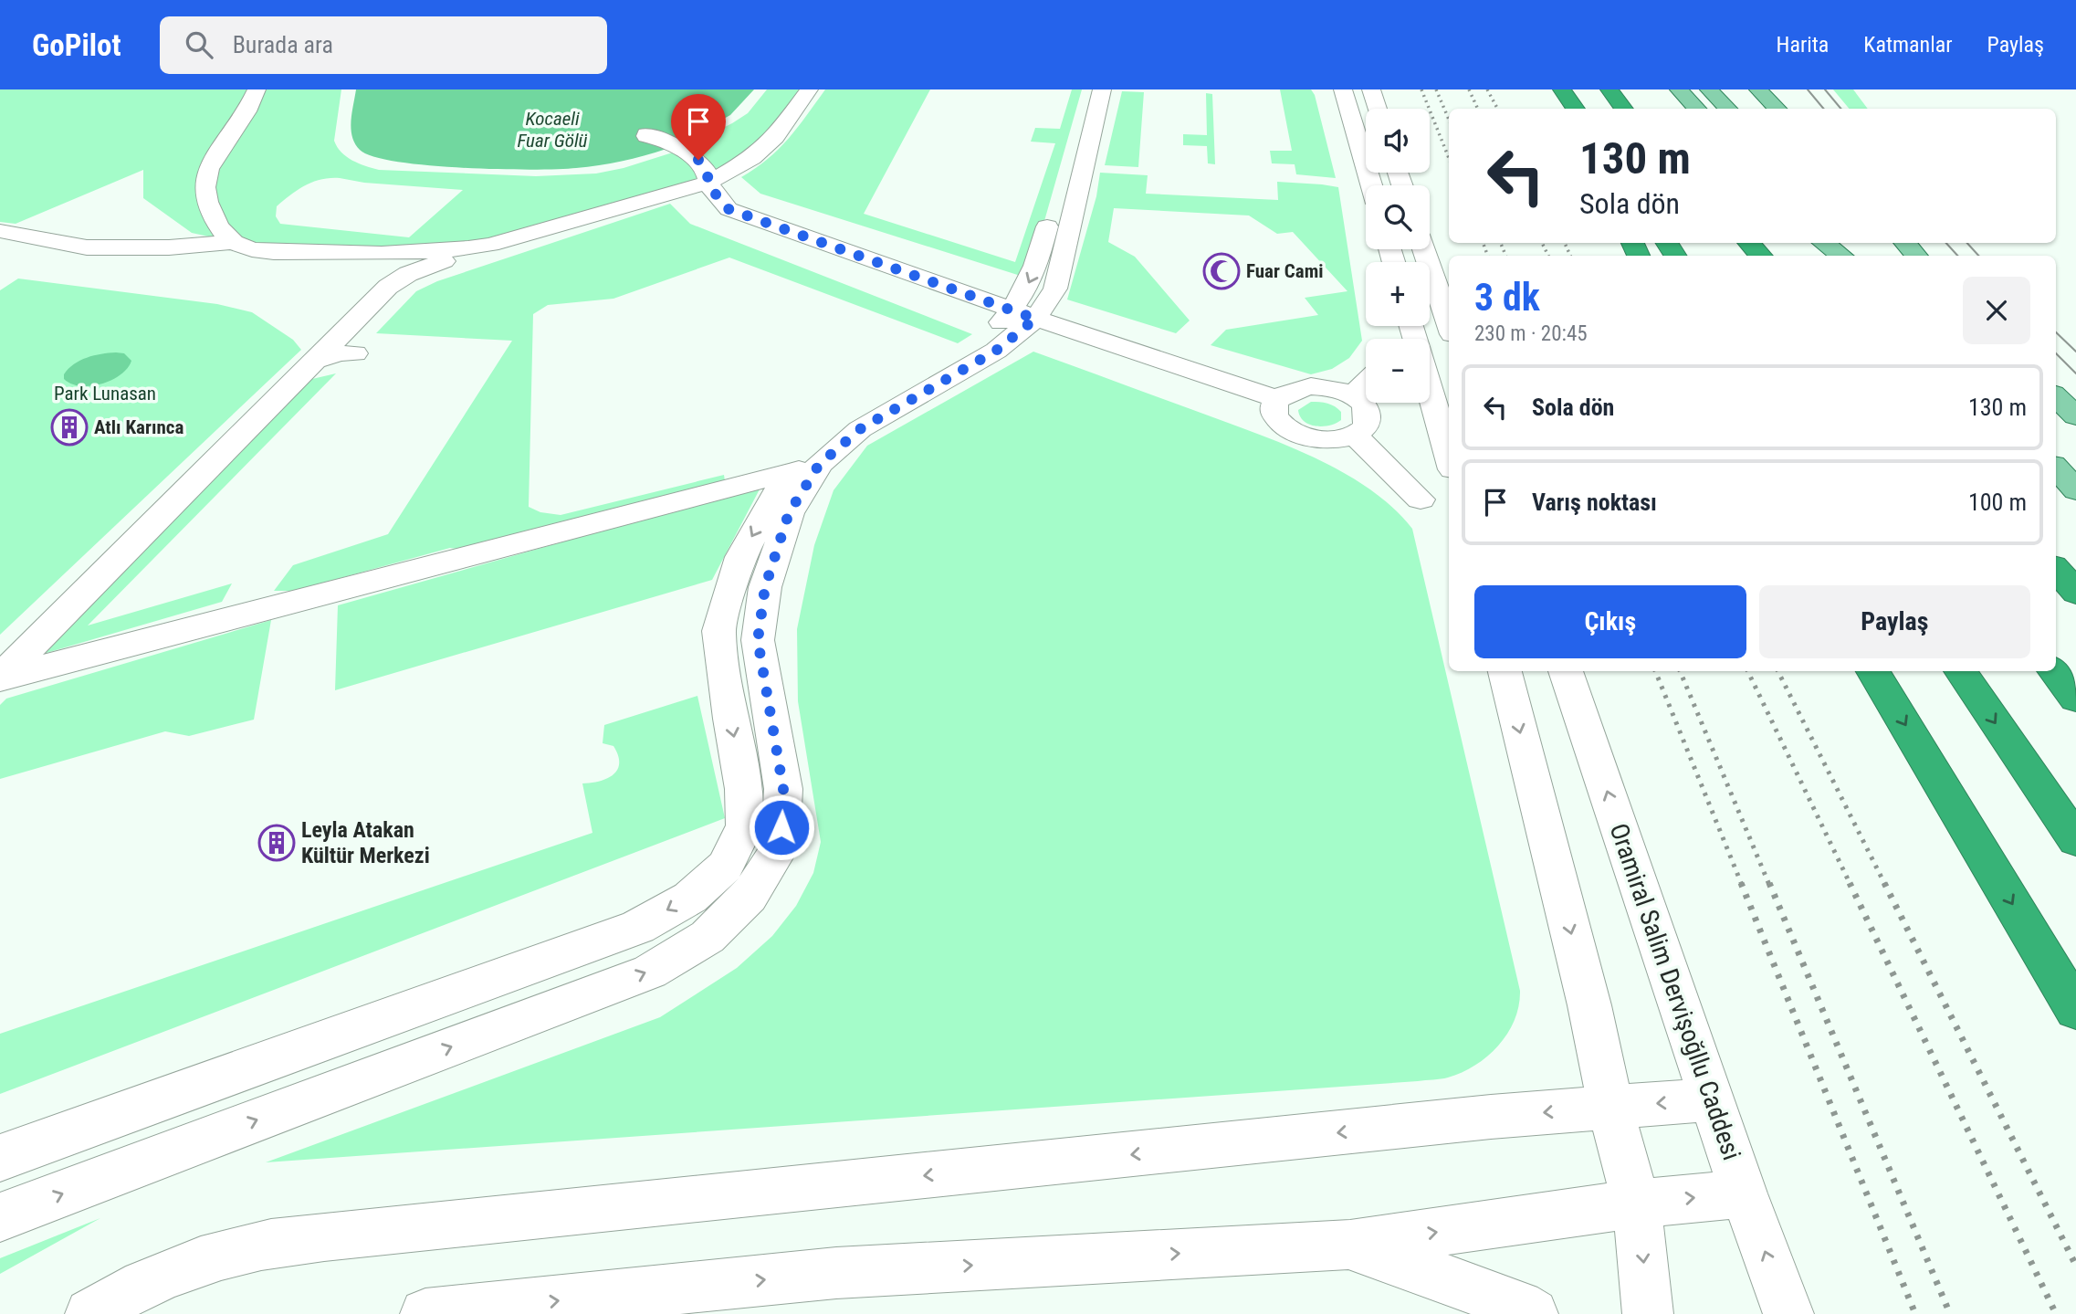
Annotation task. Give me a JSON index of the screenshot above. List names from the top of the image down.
{
  "streets": {
    "street": ["Oramiral Salim Dervişoğllu Caddesi"]
  },
  "water": ["Kocaeli Fuar Gölü"],
  "parks": ["Park Lunasan"],
  "places": {
    "mosque": ["Fuar Cami"],
    "building": ["Atlı Karınca", "Leyla Atakan Kültür Merkezi"]
  },
  "page": {
    "header": "GoPilot",
    "search": "Burada ara",
    "nav": ["Harita", "Katmanlar", "Paylaş"],
    "map_buttons": ["+", "−"],
    "turn": ["130 m", "Sola dön"],
    "heading": ["3 dk", "230 m · 20:45"],
    "list": [
      {
        "name": "Sola dön",
        "value": "130 m"
      },
      {
        "name": "Varış noktası",
        "value": "100 m"
      }
    ],
    "buttons": ["Çıkış", "Paylaş"]
  }
}
